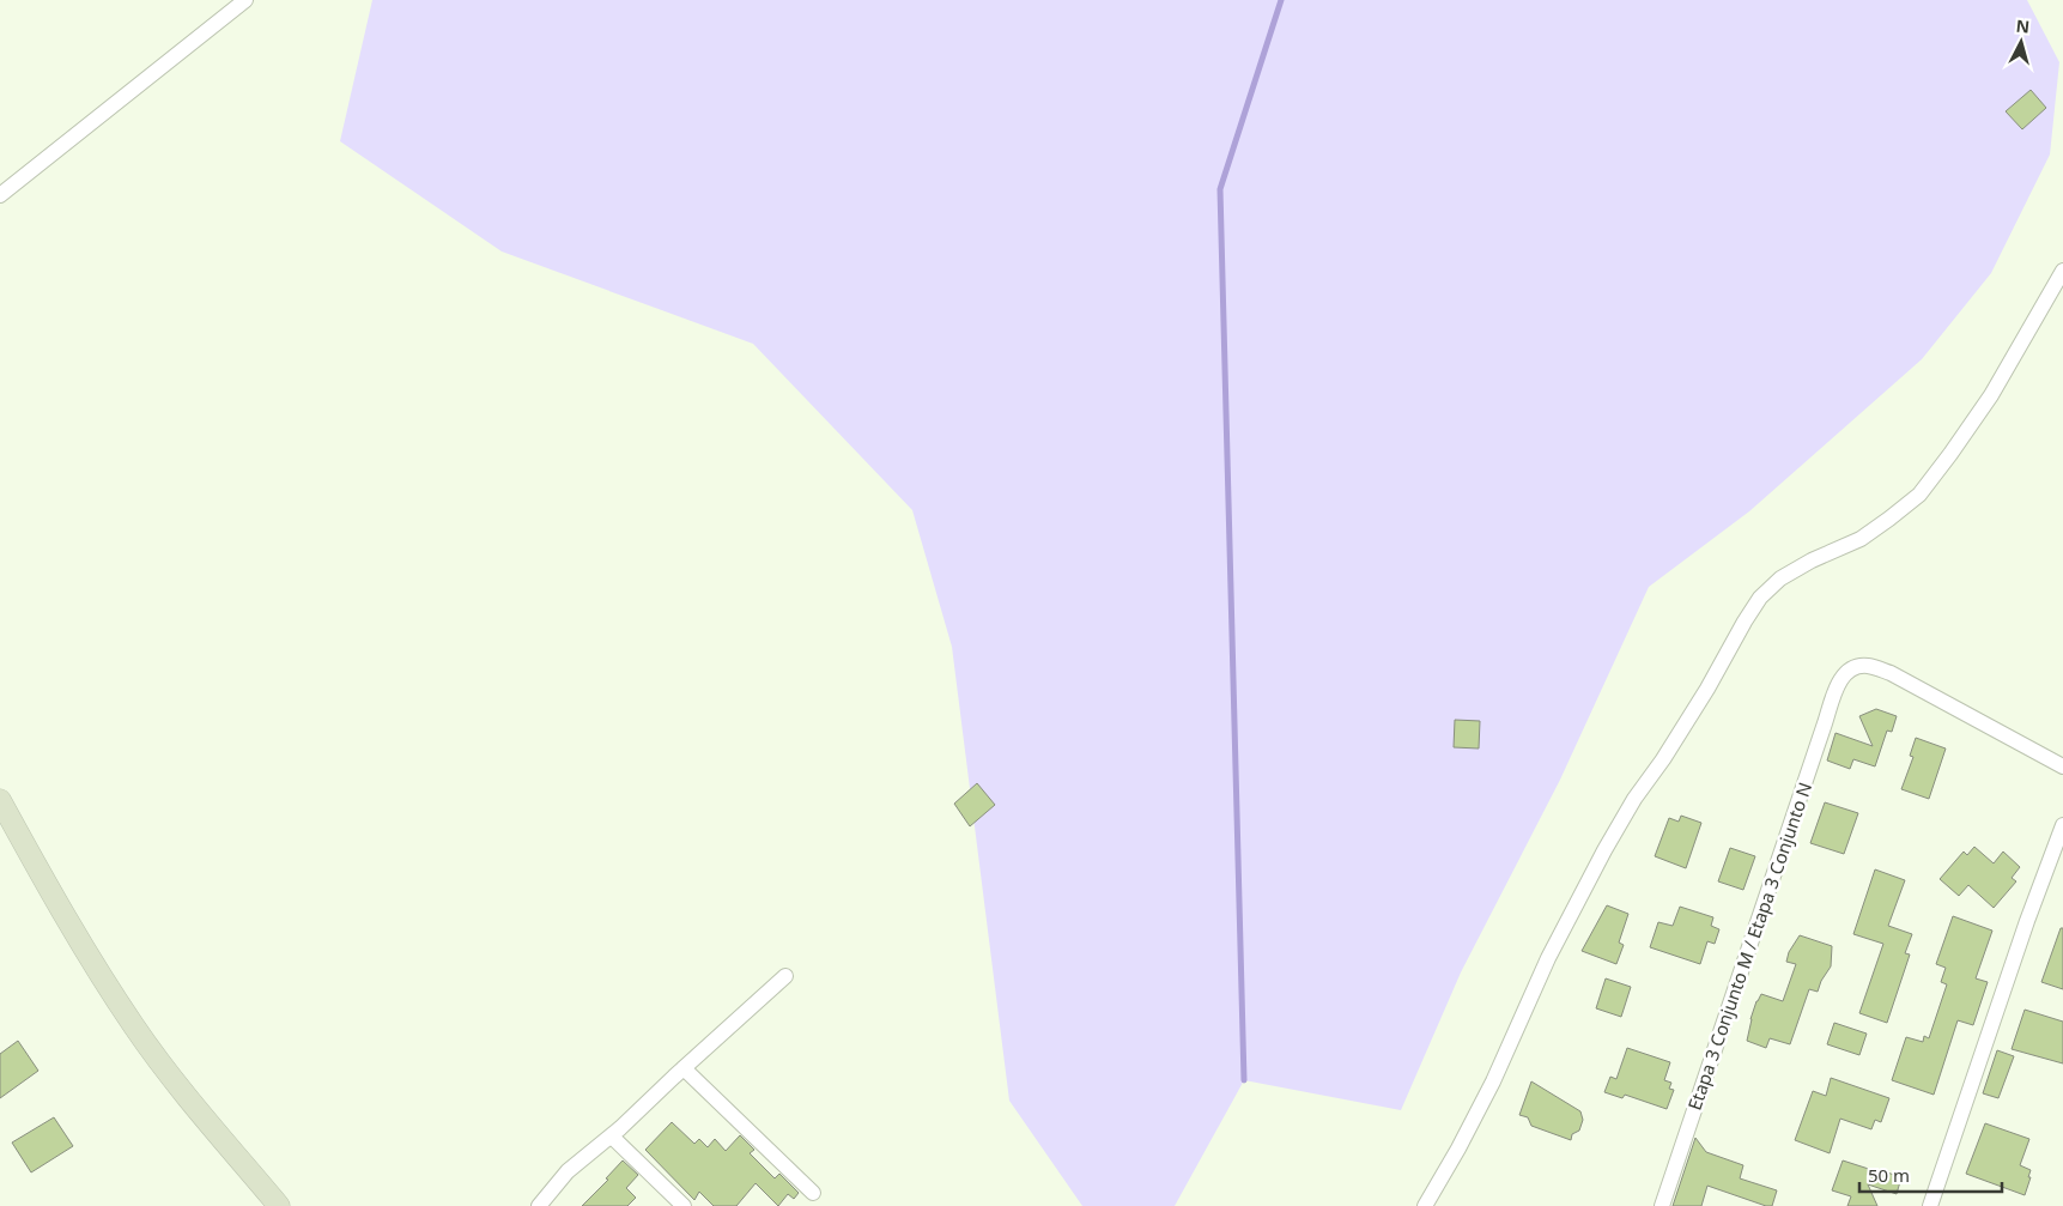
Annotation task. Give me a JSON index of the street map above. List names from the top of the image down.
{
  "streets": {
    "street": ["Etapa 3 Conjunto M / Etapa 3 Conjunto N"]
  },
  "scale_bar": "50 m",
  "north": "top"
}
